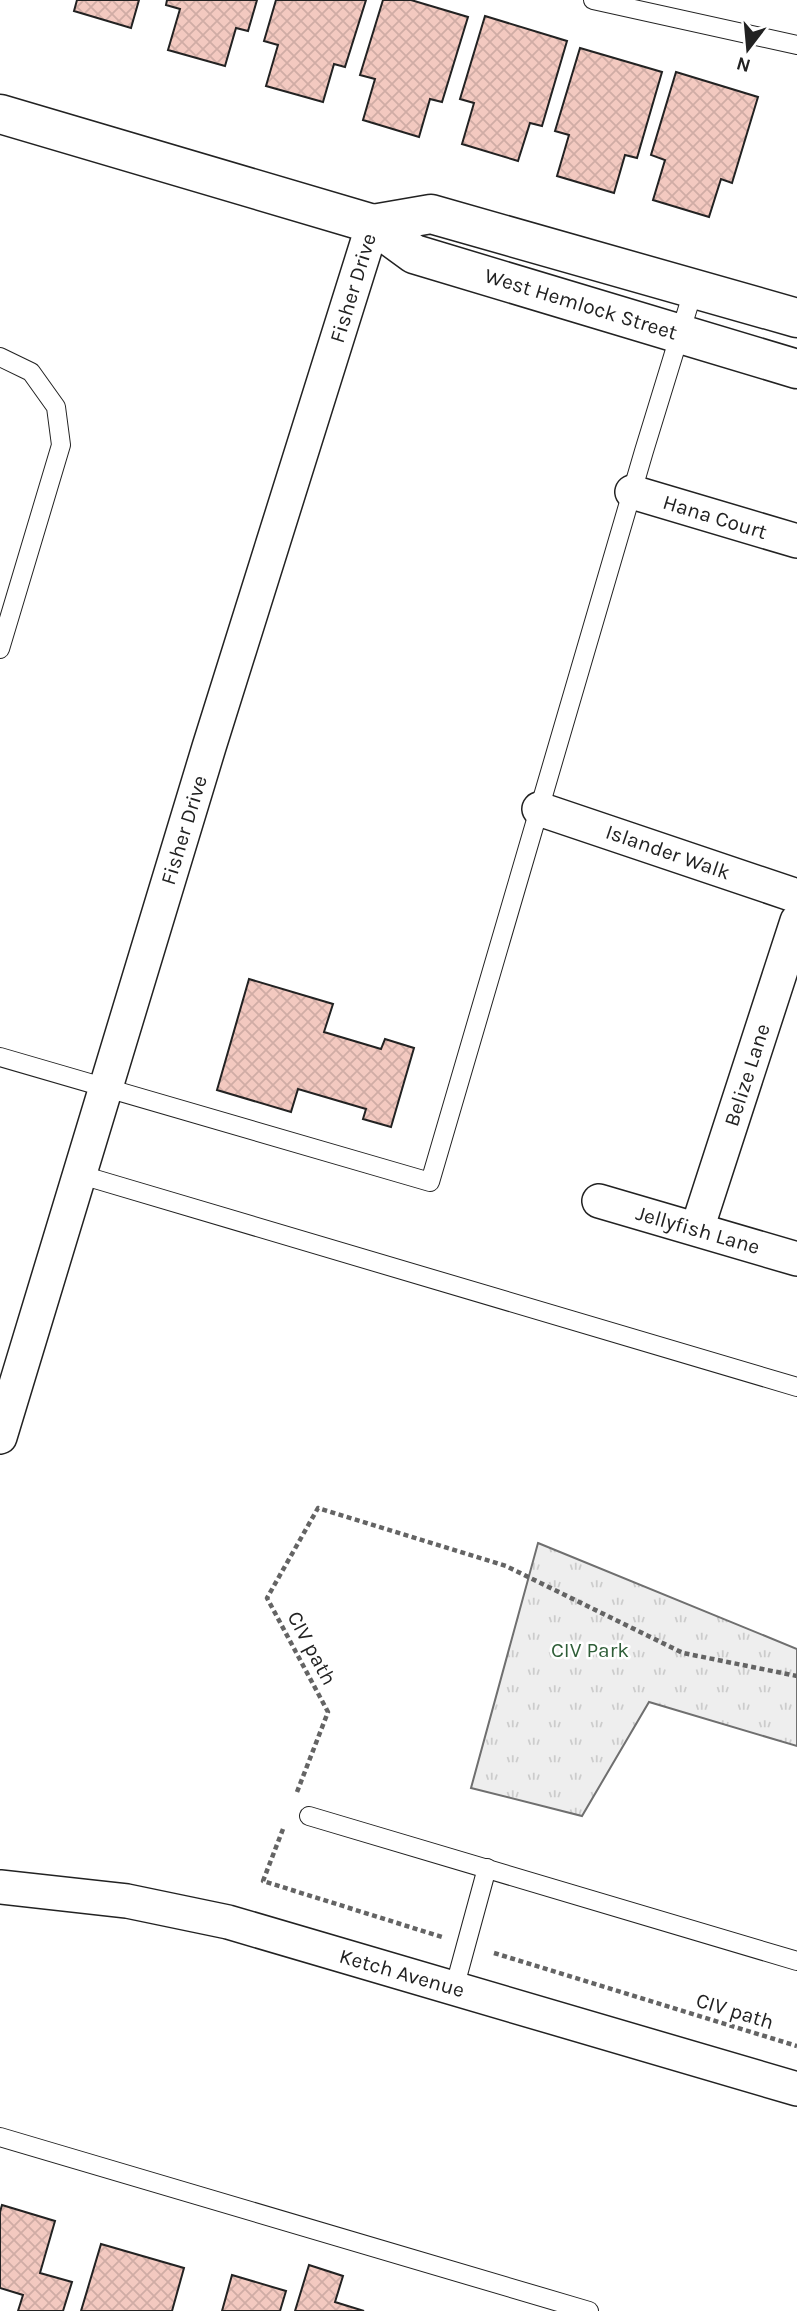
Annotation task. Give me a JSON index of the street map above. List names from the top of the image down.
{
  "streets": {
    "street": [
      "Fisher Drive",
      "West Hemlock Street",
      "Hana Court",
      "Islander Walk",
      "Belize Lane",
      "Jellyfish Lane",
      "Ketch Avenue"
    ],
    "path": ["CIV path"]
  },
  "crossings": [
    ["Fisher Drive", "West Hemlock Street"],
    ["Belize Lane", "Jellyfish Lane"]
  ],
  "parks": ["CIV Park"],
  "north": "bottom"
}
